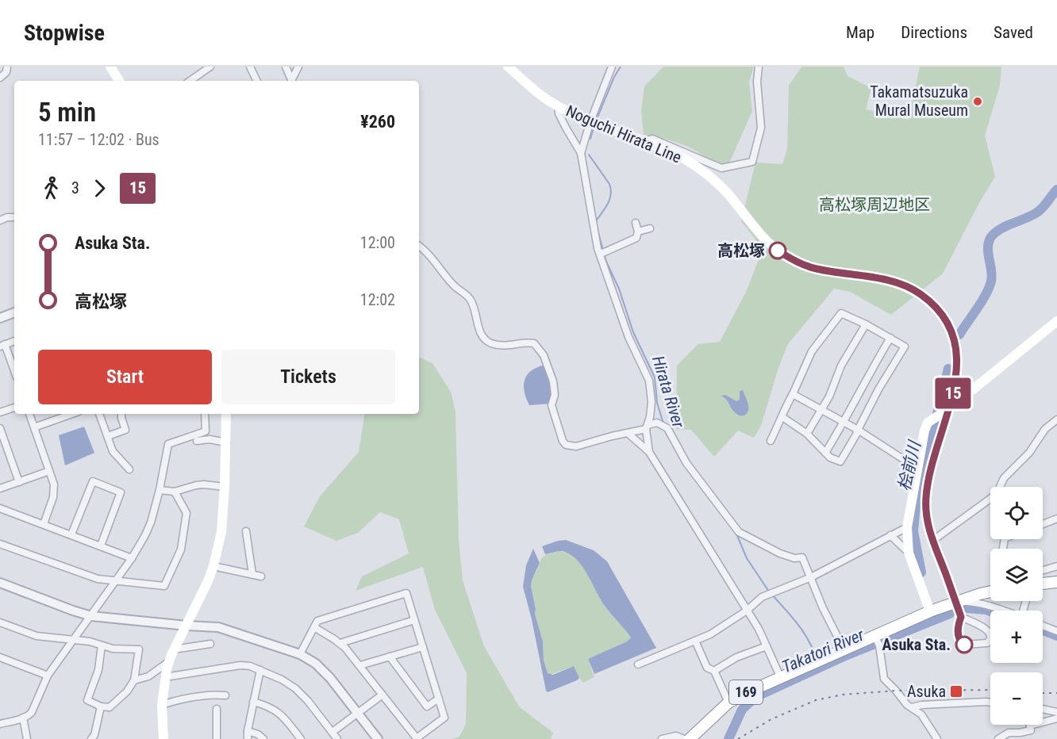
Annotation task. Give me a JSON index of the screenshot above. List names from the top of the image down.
{
  "streets": {
    "highway": ["169"],
    "main road": ["Noguchi Hirata Line"]
  },
  "crossings": [
    ["Noguchi Hirata Line", "169"]
  ],
  "water": ["Hirata River", "桧前川", "Takatori River"],
  "parks": ["高松塚周辺地区"],
  "places": {
    "other": ["Takamatsuzuka Mural Museum", "高松塚", "Asuka Sta."],
    "transit": ["Asuka"]
  },
  "lines": ["bus line 15"],
  "page": {
    "header": "Stopwise",
    "nav": ["Map", "Directions", "Saved"],
    "on_map": "15",
    "heading": ["5 min", "11:57 – 12:02 · Bus", "¥260"],
    "legs": ["3", "15"],
    "list": [
      {
        "name": "Asuka Sta.",
        "value": "12:00"
      },
      {
        "name": "高松塚",
        "value": "12:02"
      }
    ],
    "buttons": ["Start", "Tickets"],
    "map_buttons": ["+", "−"]
  }
}
